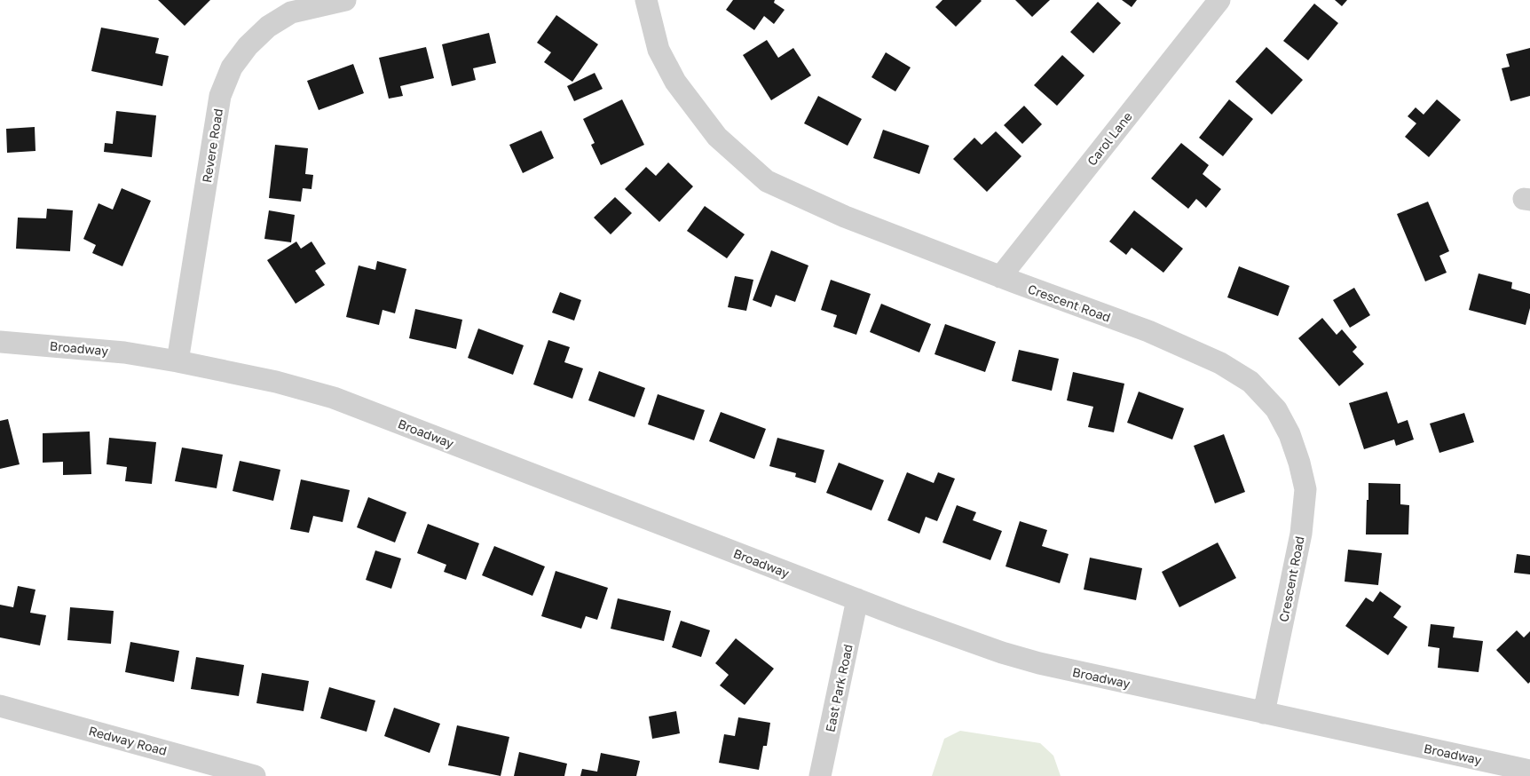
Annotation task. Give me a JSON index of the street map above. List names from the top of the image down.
{
  "streets": {
    "street": [
      "Carol Lane",
      "Revere Road",
      "Crescent Road",
      "Broadway",
      "East Park Road",
      "Redway Road"
    ]
  },
  "crossings": [
    ["Carol Lane", "Crescent Road"],
    ["Revere Road", "Broadway"],
    ["Crescent Road", "Broadway"],
    ["Broadway", "East Park Road"]
  ]
}
